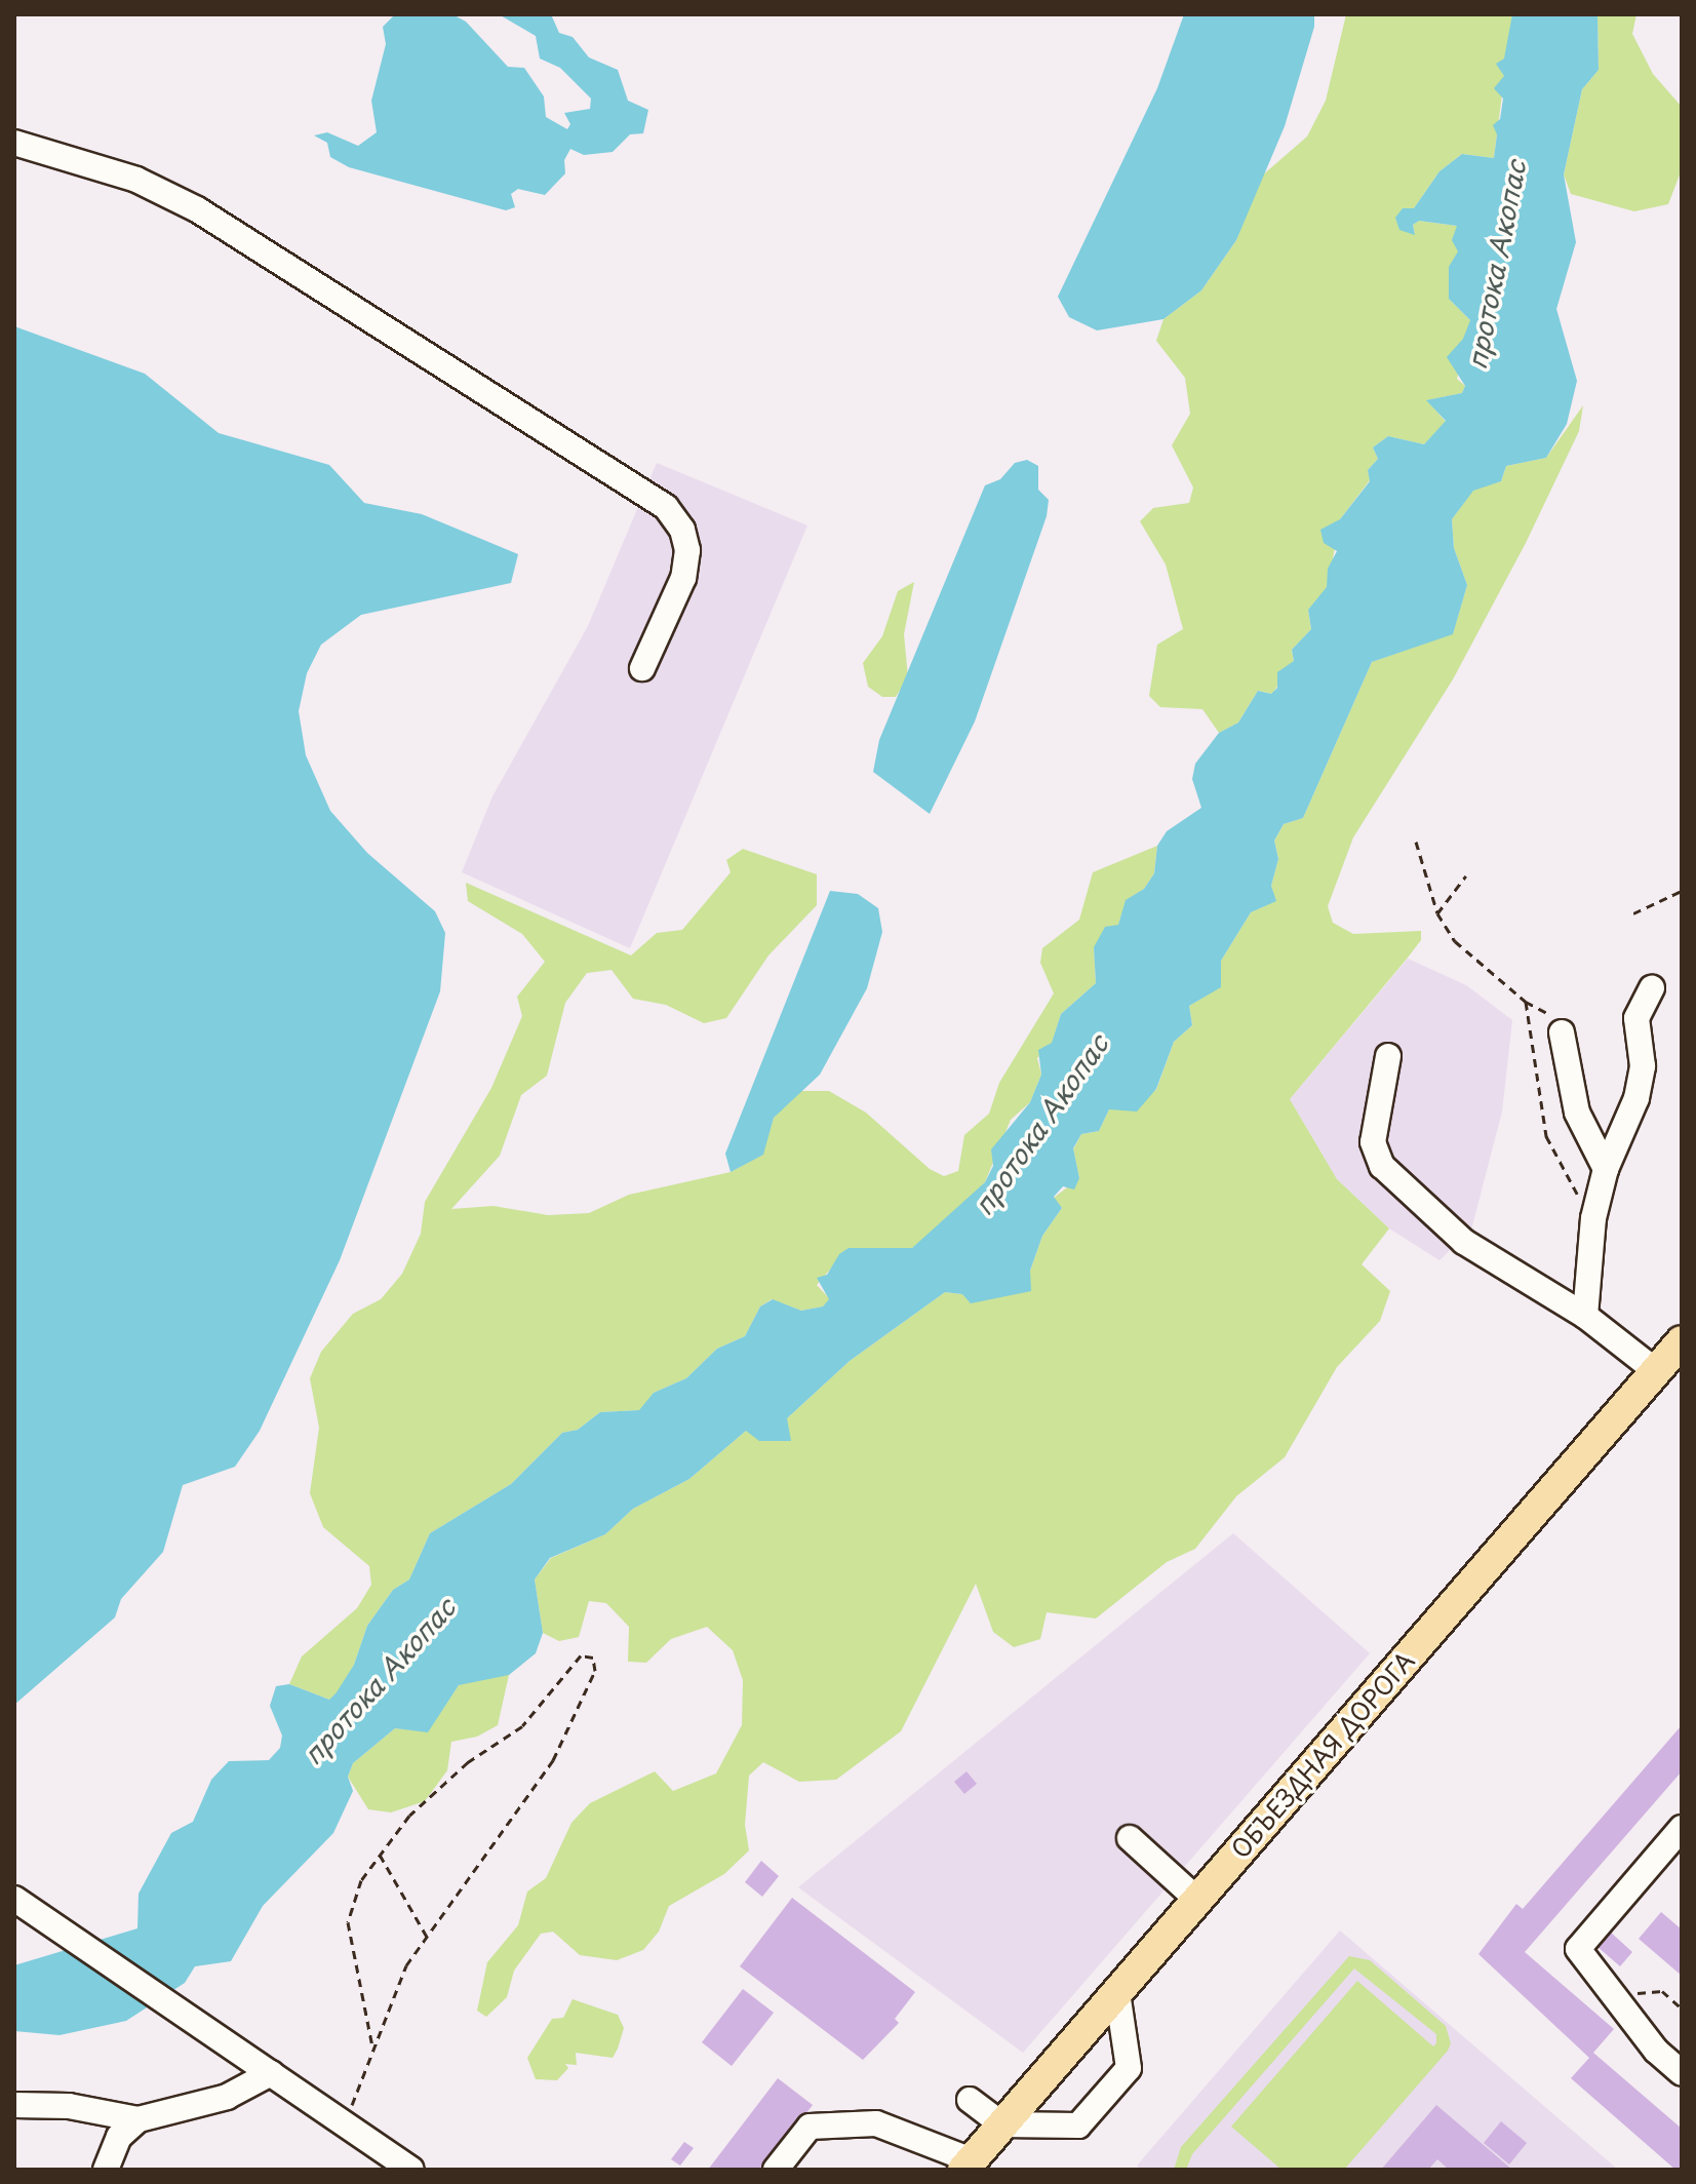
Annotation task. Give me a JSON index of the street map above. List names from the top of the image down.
{
  "streets": {
    "main road": ["ОБЪЕЗДНАЯ ДОРОГА"]
  },
  "water": ["протока Акопас"]
}
